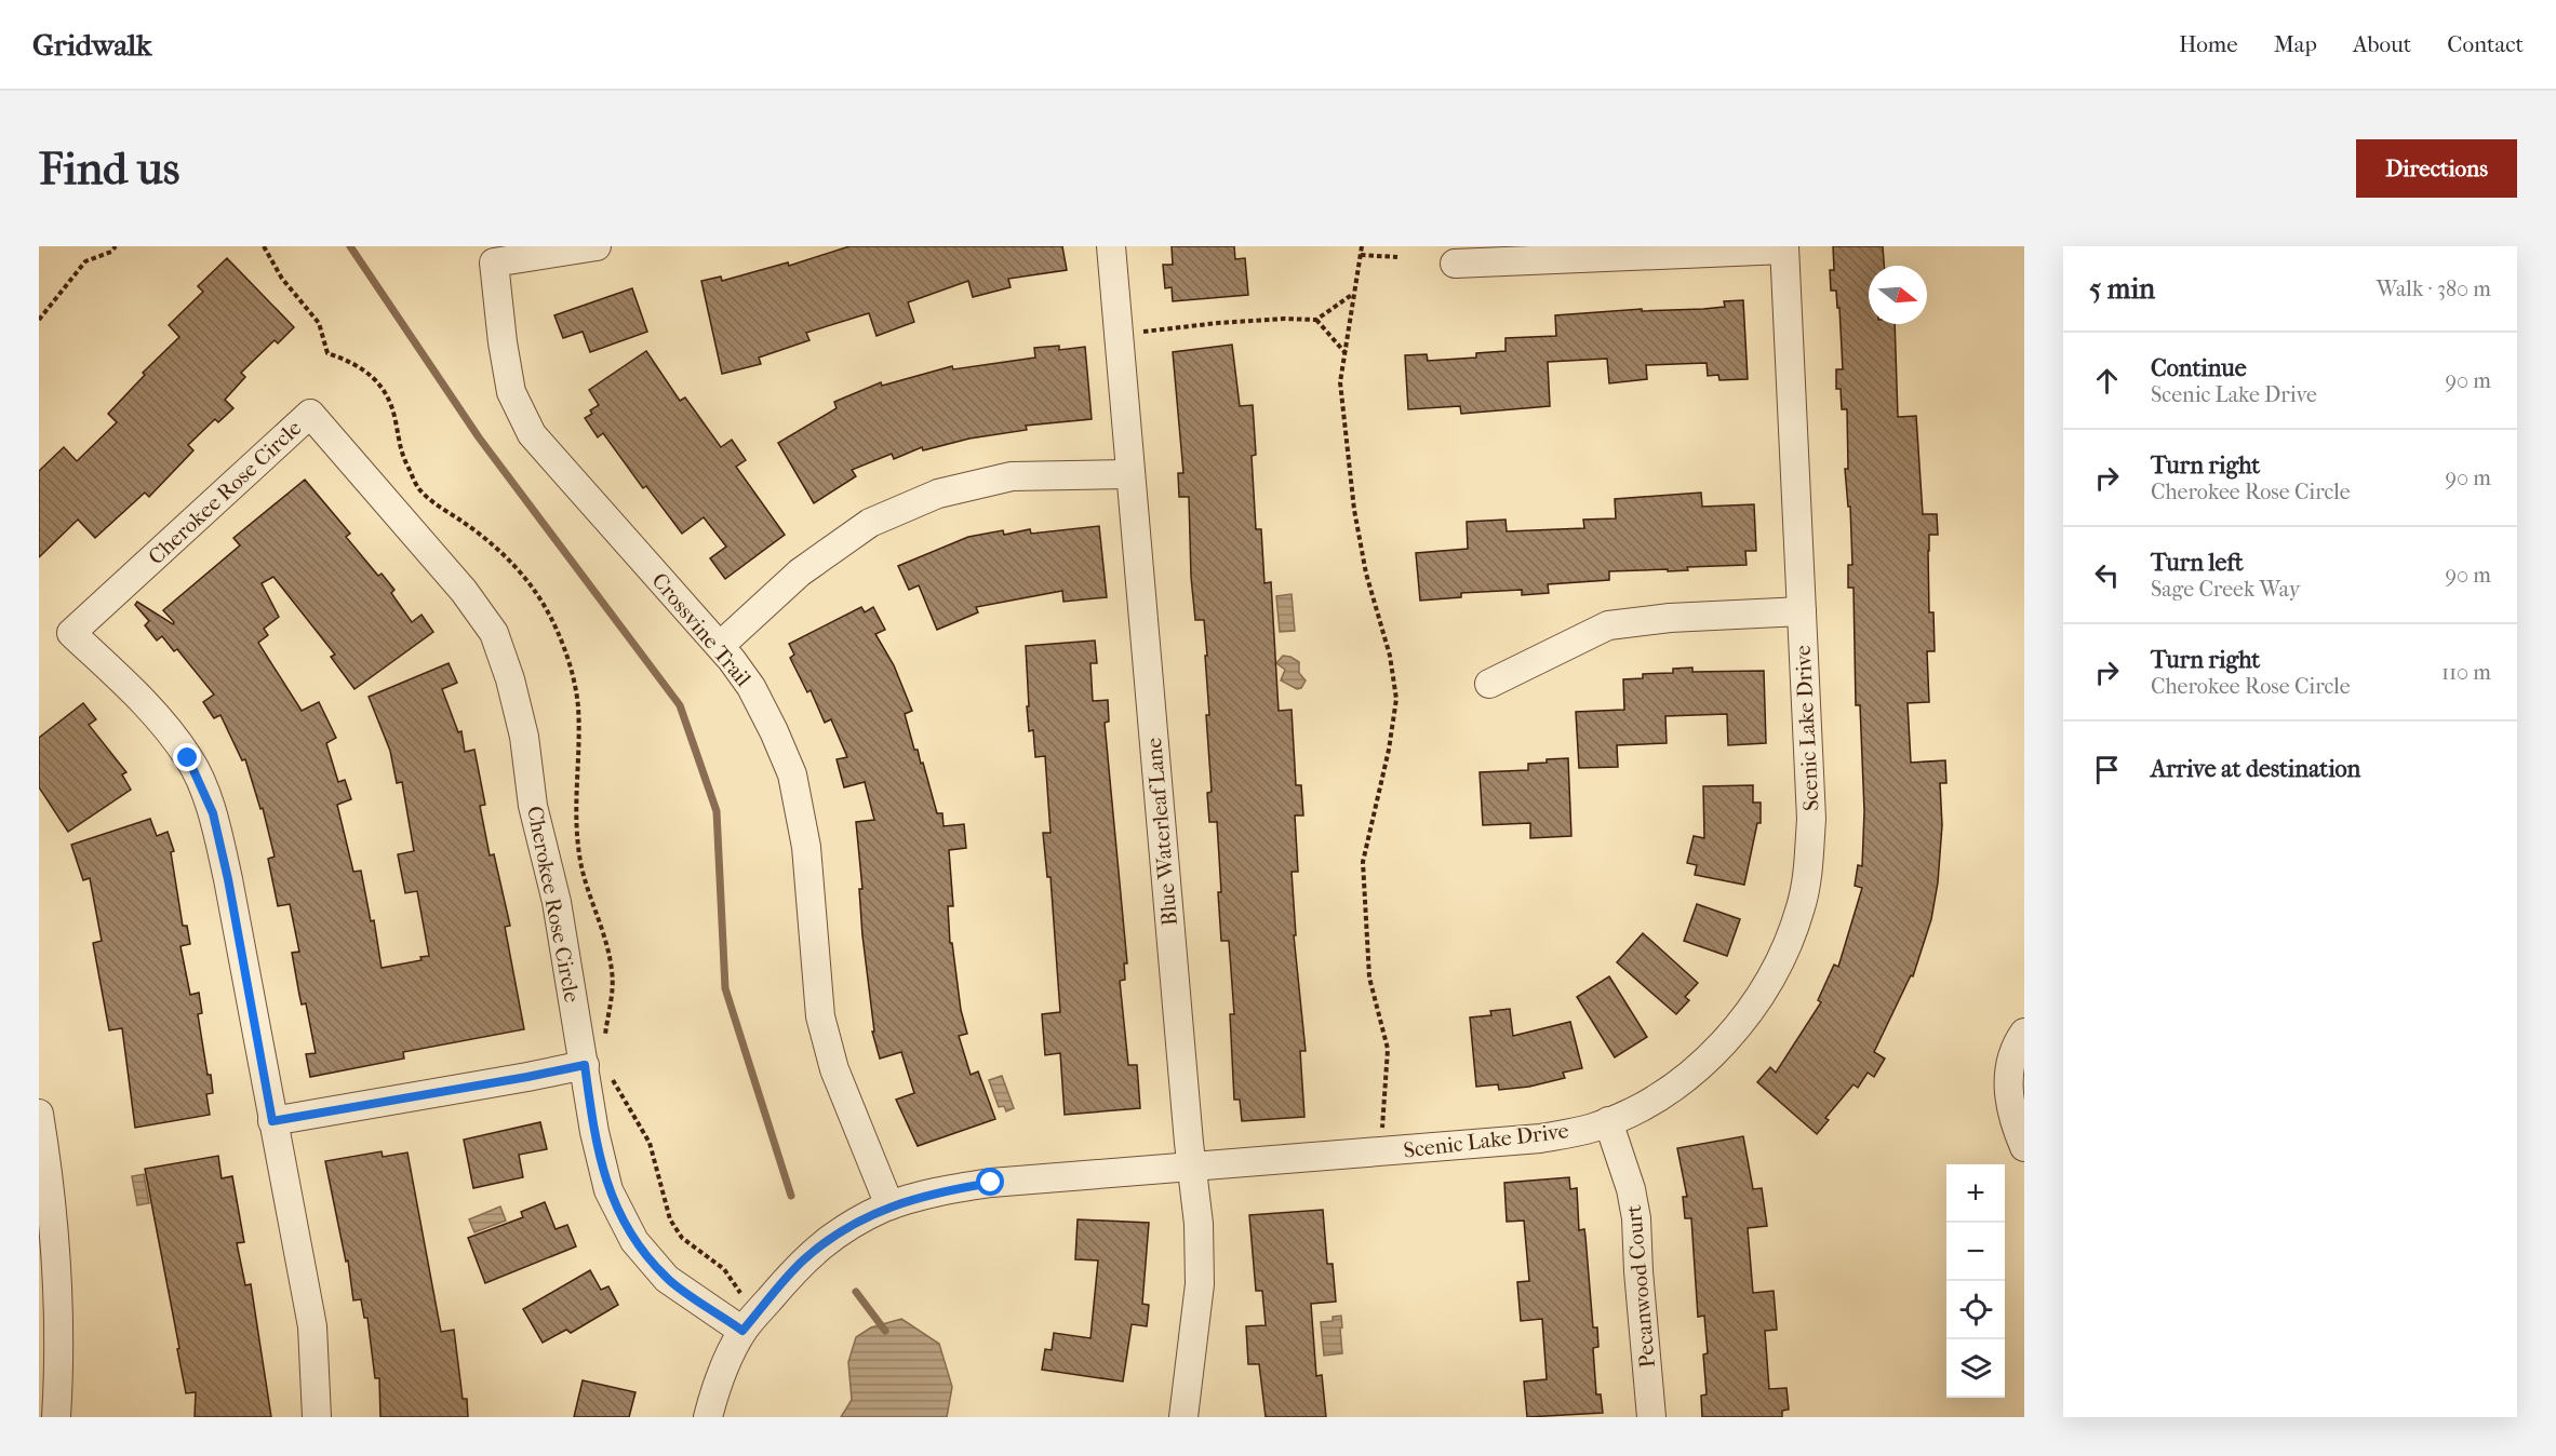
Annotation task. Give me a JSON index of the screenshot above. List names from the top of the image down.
{
  "streets": {
    "street": [
      "Cherokee Rose Circle",
      "Crossvine Trail",
      "Scenic Lake Drive",
      "Blue Waterleaf Lane",
      "Pecanwood Court"
    ]
  },
  "crossings": [
    ["Cherokee Rose Circle", "Scenic Lake Drive"],
    ["Crossvine Trail", "Scenic Lake Drive"],
    ["Scenic Lake Drive", "Blue Waterleaf Lane"],
    ["Scenic Lake Drive", "Pecanwood Court"]
  ],
  "north": "right",
  "page": {
    "header": "Gridwalk",
    "nav": [
      "Home",
      "Map",
      "About",
      "Contact"
    ],
    "buttons": "Directions",
    "title": "Find us",
    "heading": ["5 min", "Walk · 380 m"],
    "list": [
      ["Continue", "Scenic Lake Drive", "90 m"],
      ["Turn right", "Cherokee Rose Circle", "90 m"],
      ["Turn left", "Sage Creek Way", "90 m"],
      ["Turn right", "Cherokee Rose Circle", "110 m"],
      "Arrive at destination"
    ],
    "map_buttons": ["+", "−"]
  }
}
